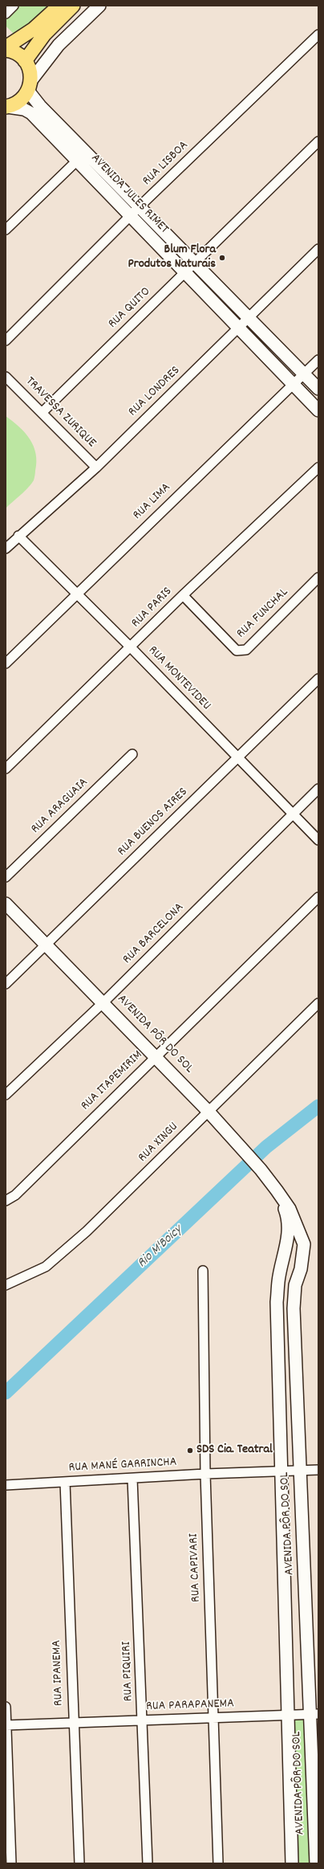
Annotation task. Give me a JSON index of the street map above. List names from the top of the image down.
{
  "streets": {
    "street": [
      "RUA LISBOA",
      "AVENIDA JULES RIMET",
      "RUA QUITO",
      "RUA LONDRES",
      "TRAVESSA ZURIQUE",
      "RUA LIMA",
      "RUA PARIS",
      "RUA FUNCHAL",
      "RUA MONTEVIDEU",
      "RUA ARAGUAIA",
      "RUA BUENOS AIRES",
      "RUA BARCELONA",
      "AVENIDA PÔR DO SOL",
      "RUA ITAPEMIRIM",
      "RUA XINGU",
      "RUA MANÉ GARRINCHA",
      "RUA CAPIVARI",
      "RUA PIQUIRI",
      "RUA IPANEMA",
      "RUA PARAPANEMA"
    ]
  },
  "crossings": [
    ["RUA LISBOA", "AVENIDA JULES RIMET"],
    ["AVENIDA JULES RIMET", "RUA QUITO"],
    ["AVENIDA JULES RIMET", "RUA LONDRES"],
    ["AVENIDA JULES RIMET", "RUA LIMA"],
    ["RUA QUITO", "TRAVESSA ZURIQUE"],
    ["RUA LONDRES", "TRAVESSA ZURIQUE"],
    ["RUA LONDRES", "RUA MONTEVIDEU"],
    ["RUA LIMA", "RUA MONTEVIDEU"],
    ["RUA PARIS", "RUA FUNCHAL"],
    ["RUA PARIS", "RUA MONTEVIDEU"],
    ["RUA MONTEVIDEU", "RUA BUENOS AIRES"],
    ["RUA MONTEVIDEU", "RUA BARCELONA"],
    ["RUA BUENOS AIRES", "AVENIDA PÔR DO SOL"],
    ["RUA BARCELONA", "AVENIDA PÔR DO SOL"],
    ["AVENIDA PÔR DO SOL", "RUA ITAPEMIRIM"],
    ["AVENIDA PÔR DO SOL", "RUA XINGU"],
    ["AVENIDA PÔR DO SOL", "RUA MANÉ GARRINCHA"],
    ["AVENIDA PÔR DO SOL", "RUA PARAPANEMA"],
    ["RUA MANÉ GARRINCHA", "RUA CAPIVARI"],
    ["RUA MANÉ GARRINCHA", "RUA PIQUIRI"],
    ["RUA MANÉ GARRINCHA", "RUA IPANEMA"],
    ["RUA CAPIVARI", "RUA PARAPANEMA"],
    ["RUA PIQUIRI", "RUA PARAPANEMA"],
    ["RUA IPANEMA", "RUA PARAPANEMA"]
  ],
  "water": ["Rio M'Boicy"],
  "places": ["Blum Flora Produtos Naturais", "SDS Cia. Teatral"]
}
